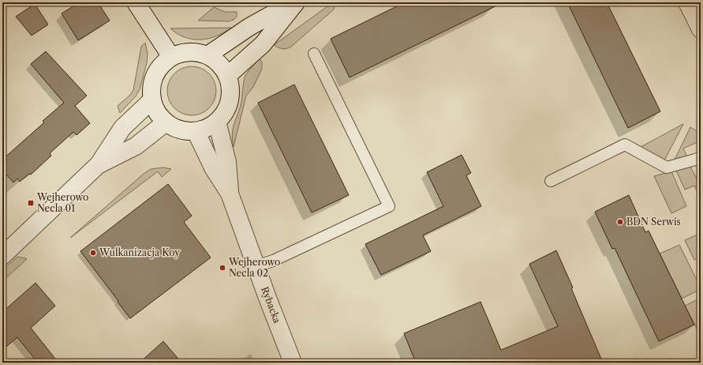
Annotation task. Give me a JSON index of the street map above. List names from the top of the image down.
{
  "streets": {
    "street": ["Rybacka"]
  },
  "places": {
    "transit": ["Wejherowo Necla 01"],
    "other": ["BDN Serwis", "Wulkanizacja Koy", "Wejherowo Necla 02"]
  }
}
